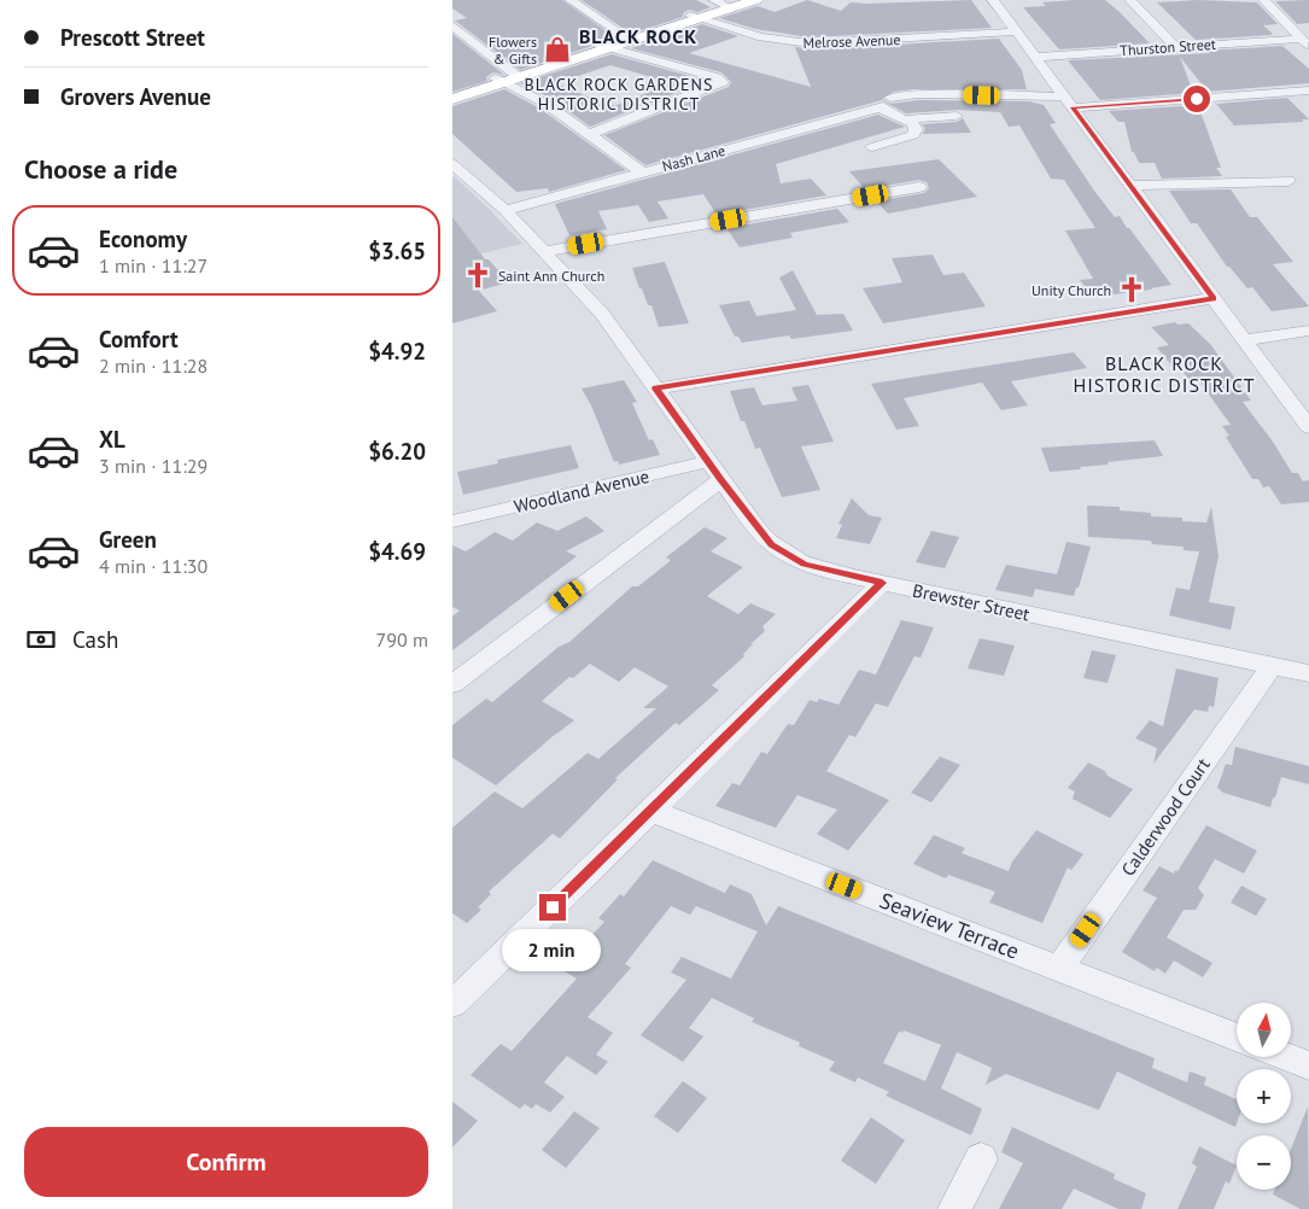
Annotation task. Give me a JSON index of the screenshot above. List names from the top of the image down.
{
  "streets": {
    "street": [
      "Melrose Avenue",
      "Thurston Street",
      "Nash Lane",
      "Woodland Avenue",
      "Brewster Street",
      "Calderwood Court",
      "Seaview Terrace"
    ]
  },
  "crossings": [
    ["Nash Lane", "Brewster Street"],
    ["Woodland Avenue", "Brewster Street"],
    ["Brewster Street", "Calderwood Court"],
    ["Calderwood Court", "Seaview Terrace"]
  ],
  "districts": ["BLACK ROCK", "BLACK ROCK GARDENS HISTORIC DISTRICT", "BLACK ROCK HISTORIC DISTRICT"],
  "places": {
    "shop": ["Flowers & Gifts"],
    "church": ["Saint Ann Church", "Unity Church"]
  },
  "north": "top",
  "page": {
    "banner": ["Prescott Street", "Grovers Avenue"],
    "heading": "Choose a ride",
    "list": [
      {
        "name": "Economy",
        "note": "1 min · 11:27",
        "value": "$3.65"
      },
      {
        "name": "Comfort",
        "note": "2 min · 11:28",
        "value": "$4.92"
      },
      {
        "name": "XL",
        "note": "3 min · 11:29",
        "value": "$6.20"
      },
      {
        "name": "Green",
        "note": "4 min · 11:30",
        "value": "$4.69"
      }
    ],
    "pay": ["Cash", "790 m"],
    "bubble": "2 min",
    "map_buttons": ["+", "−"],
    "buttons": "Confirm"
  }
}
